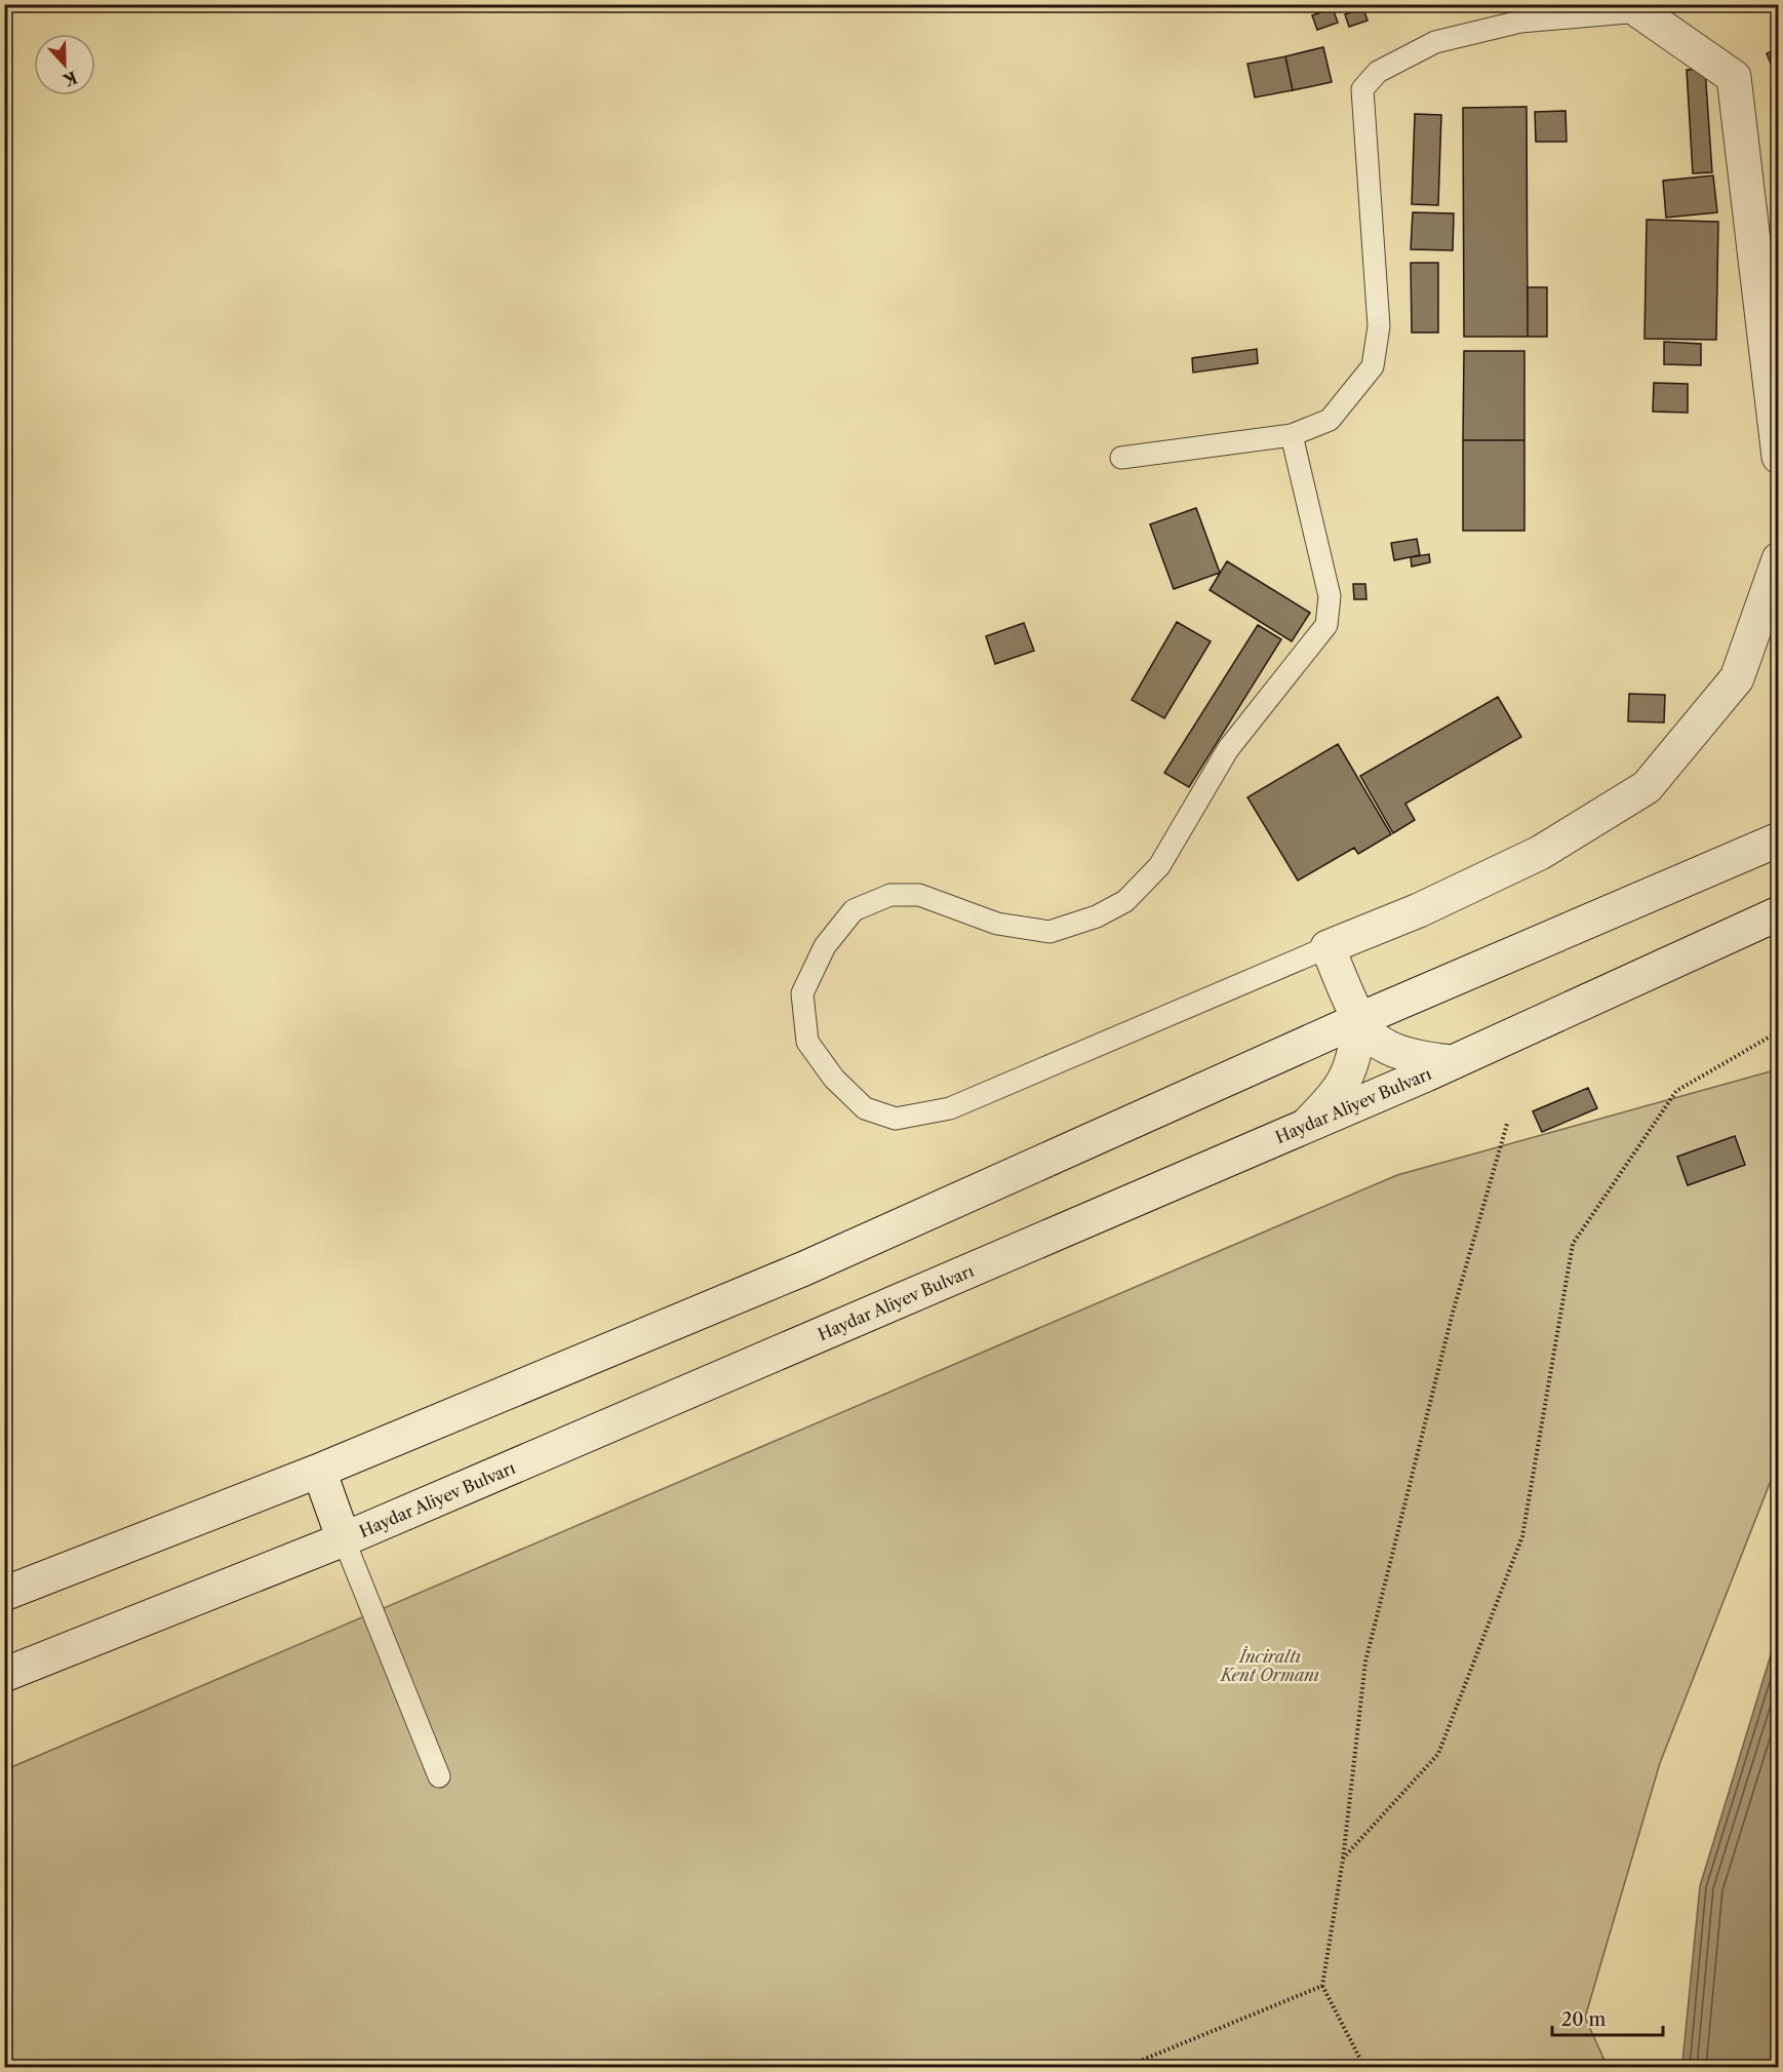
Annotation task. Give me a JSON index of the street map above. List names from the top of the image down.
{
  "streets": {
    "main road": ["Haydar Aliyev Bulvarı"]
  },
  "parks": ["İnciraltı Kent Ormanı"],
  "scale_bar": "20 m",
  "north": "bottom"
}
